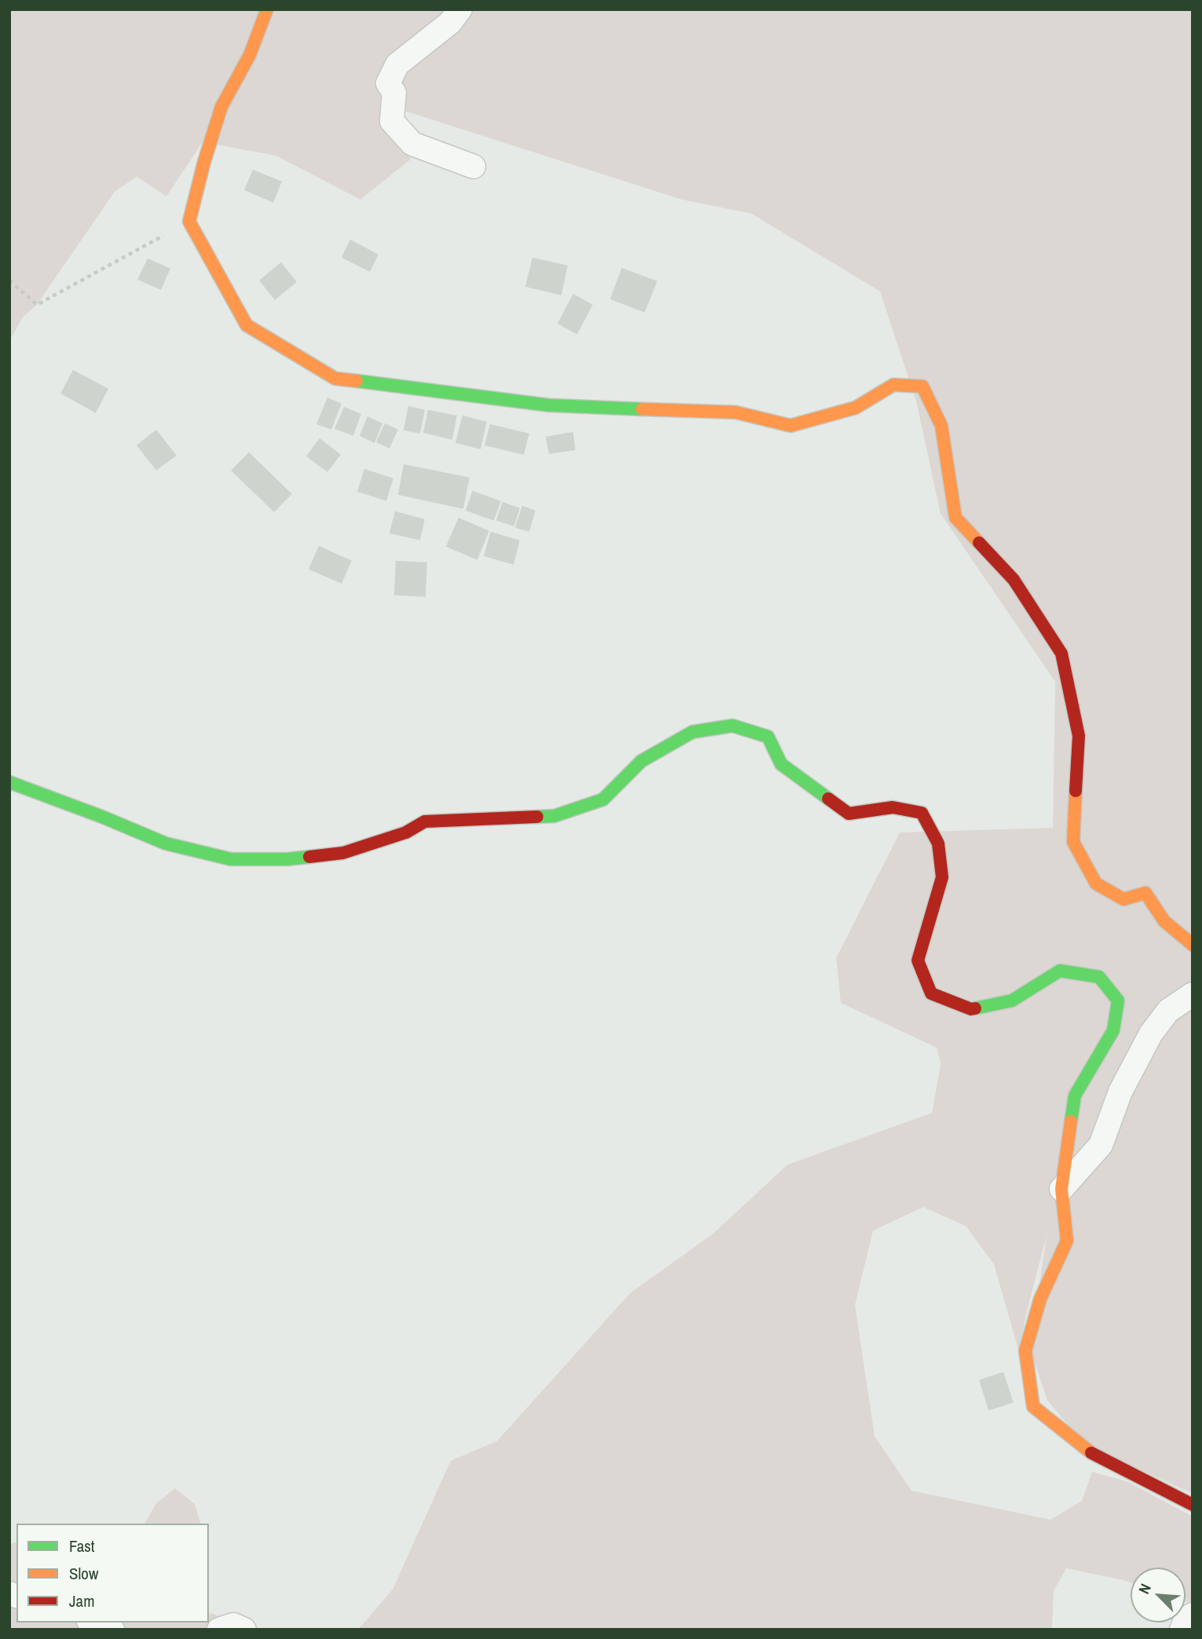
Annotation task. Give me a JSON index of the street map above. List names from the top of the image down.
{
  "legend": ["Fast", "Slow", "Jam"],
  "north": "top left"
}
